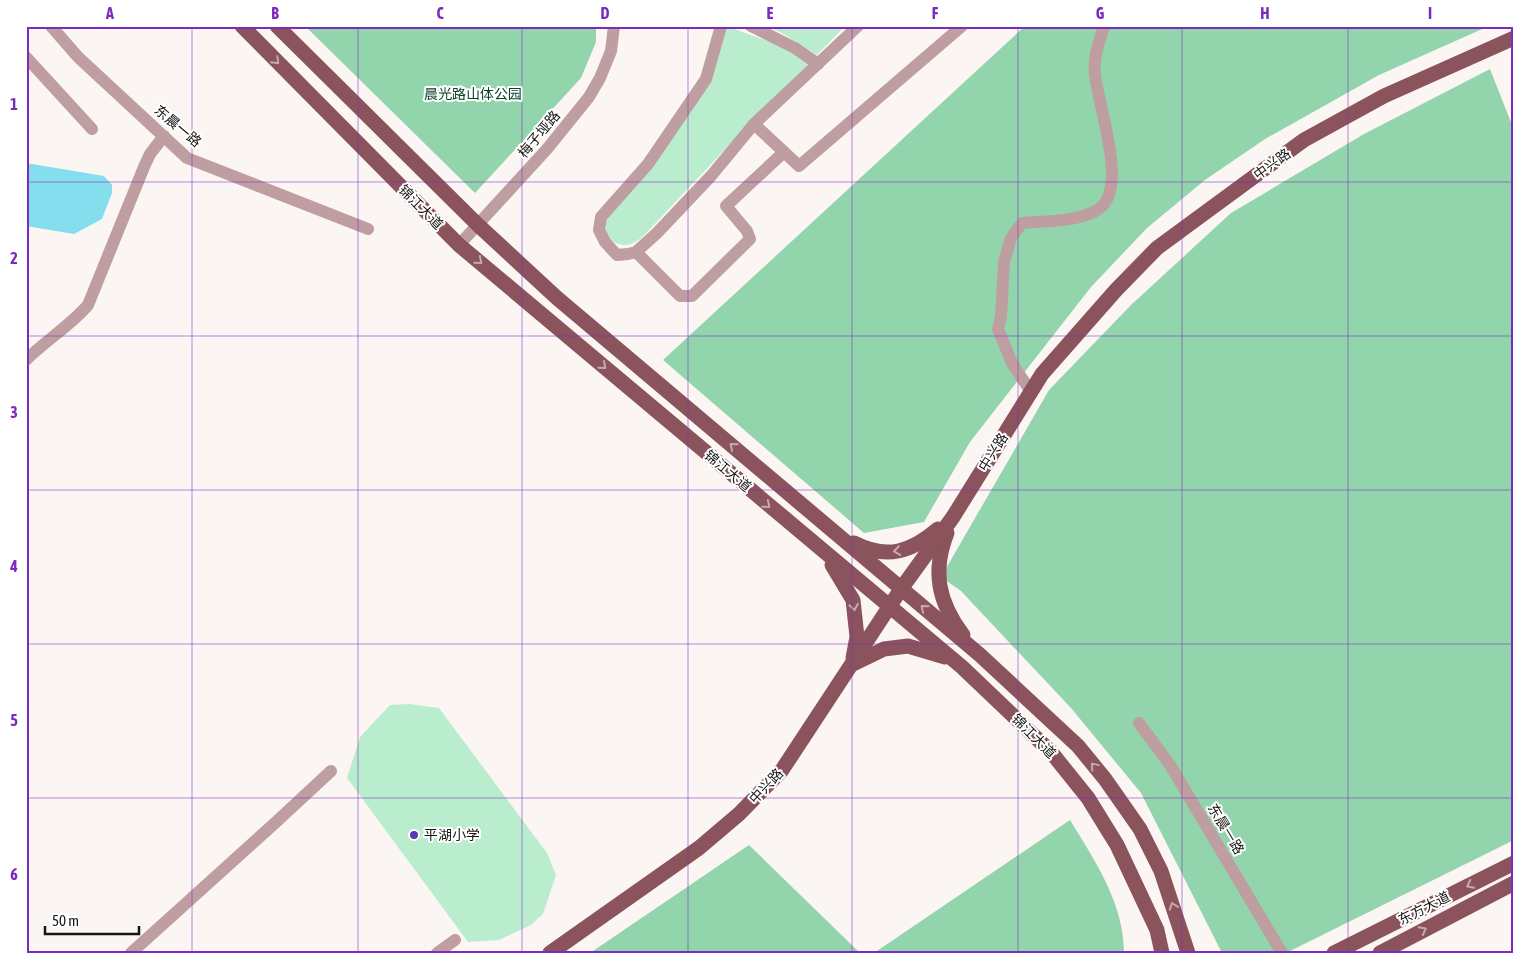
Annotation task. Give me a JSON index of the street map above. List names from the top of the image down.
{
  "streets": {
    "main road": ["中兴路", "锦江大道", "东方大道"],
    "street": ["东晨一路", "梅子垭路"]
  },
  "crossings": [
    ["梅子垭路", "锦江大道"],
    ["中兴路", "锦江大道"]
  ],
  "parks": ["晨光路山体公园"],
  "places": ["平湖小学"],
  "scale_bar": "50 m",
  "grid": {
    "columns": [
      "A",
      "B",
      "C",
      "D",
      "E",
      "F",
      "G",
      "H",
      "I"
    ],
    "rows": [
      "1",
      "2",
      "3",
      "4",
      "5",
      "6"
    ]
  }
}
